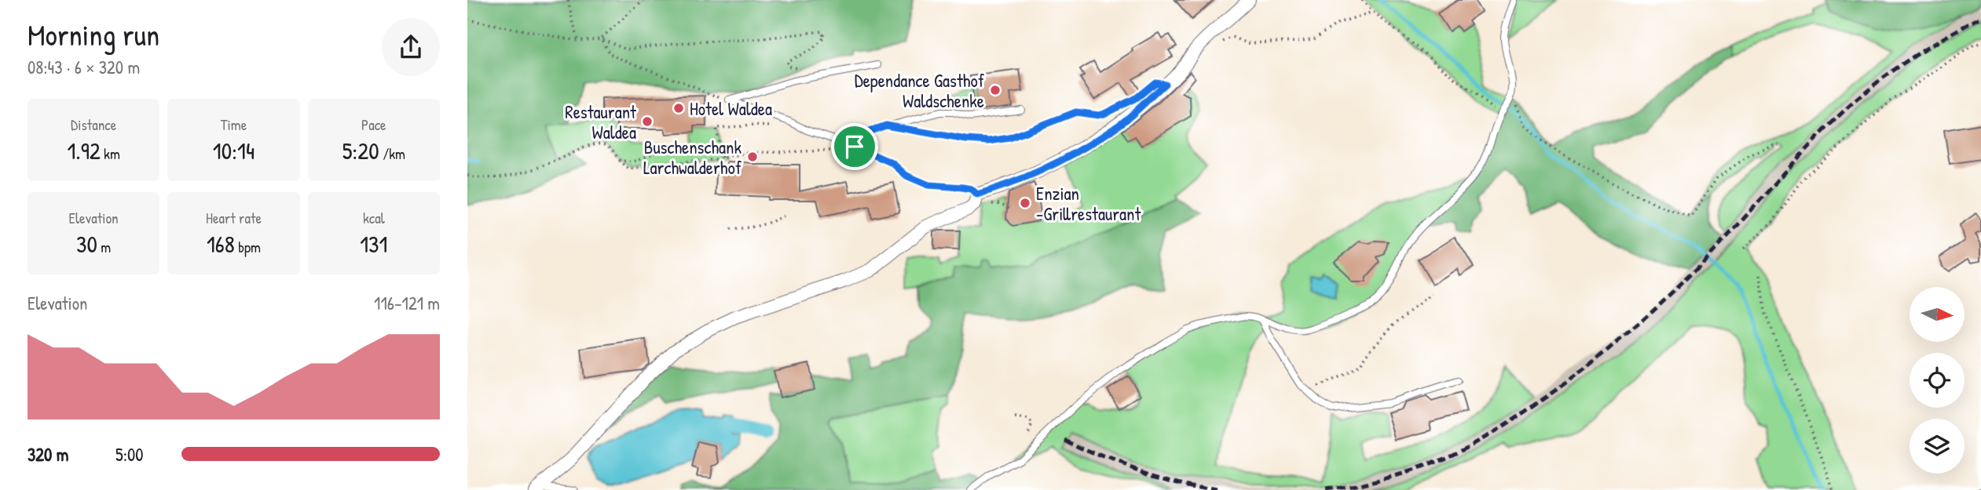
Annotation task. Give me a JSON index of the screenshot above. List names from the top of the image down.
{
  "places": [
    "Dependance Gasthof Waldschenke",
    "Hotel Waldea",
    "Restaurant Waldea",
    "Buschenschank Larchwalderhof",
    "Enzian -Grillrestaurant"
  ],
  "north": "right",
  "page": {
    "heading": ["Morning run", "08:43 · 6 × 320 m"],
    "stats": [
      ["Distance", "1.92 km"],
      ["Time", "10:14"],
      ["Pace", "5:20 /km"],
      ["Elevation", "30 m"],
      ["Heart rate", "168 bpm"],
      ["kcal", "131"]
    ],
    "chart": ["Elevation", "116–121 m"],
    "list": [
      {
        "name": "320 m",
        "note": "5:00"
      }
    ]
  }
}
